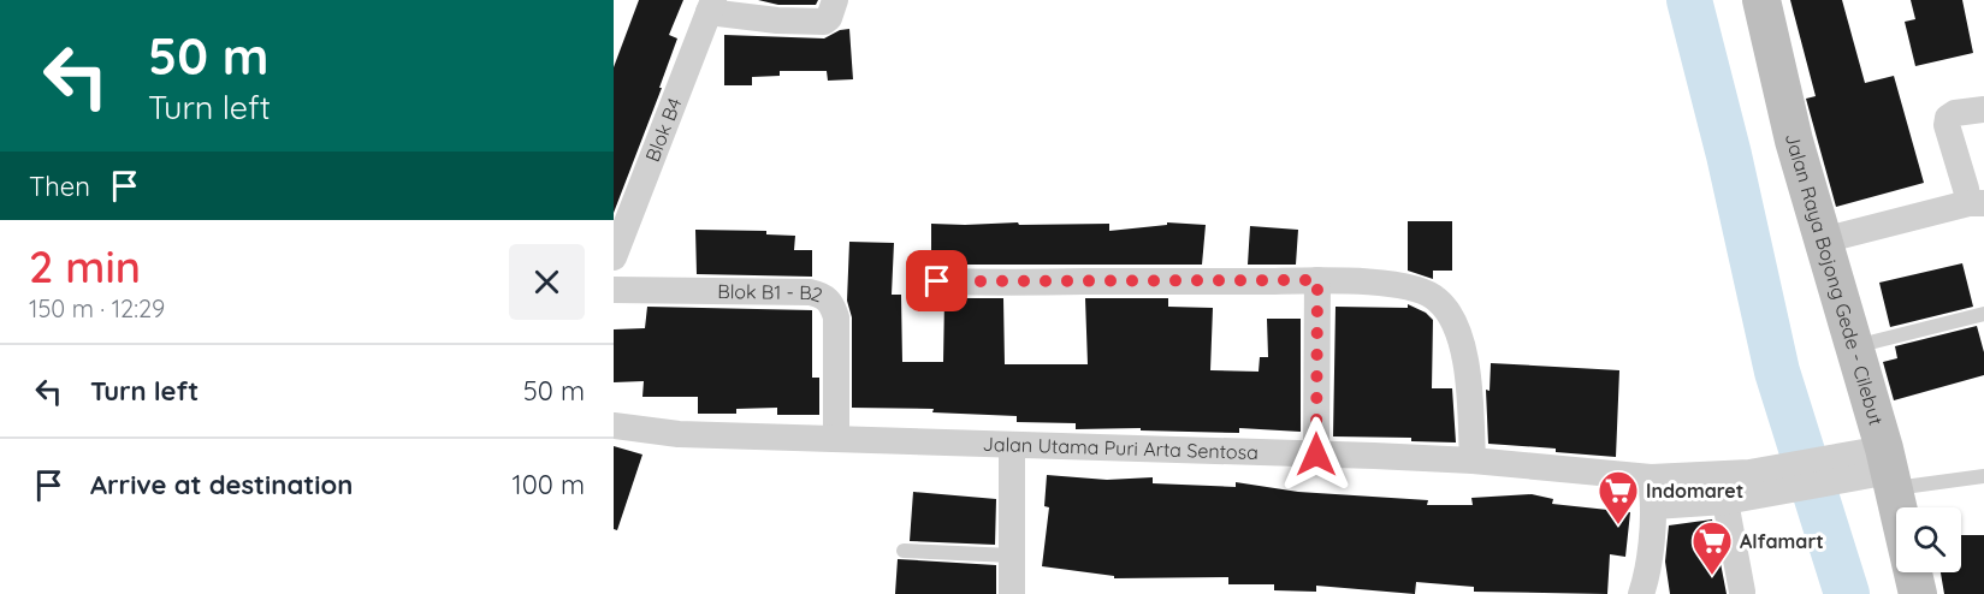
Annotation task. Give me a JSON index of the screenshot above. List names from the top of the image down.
{
  "streets": {
    "main road": ["Jalan Raya Bojong Gede - Cilebut"],
    "street": ["Blok B4", "Blok B1 - B2", "Jalan Utama Puri Arta Sentosa"]
  },
  "crossings": [
    ["Jalan Raya Bojong Gede - Cilebut", "Jalan Utama Puri Arta Sentosa"],
    ["Blok B1 - B2", "Jalan Utama Puri Arta Sentosa"]
  ],
  "places": {
    "supermarket": ["Indomaret", "Alfamart"]
  },
  "page": {
    "turn": ["50 m", "Turn left"],
    "then": "Then",
    "heading": ["2 min", "150 m · 12:29"],
    "list": [
      {
        "name": "Turn left",
        "value": "50 m"
      },
      {
        "name": "Arrive at destination",
        "value": "100 m"
      }
    ]
  }
}
